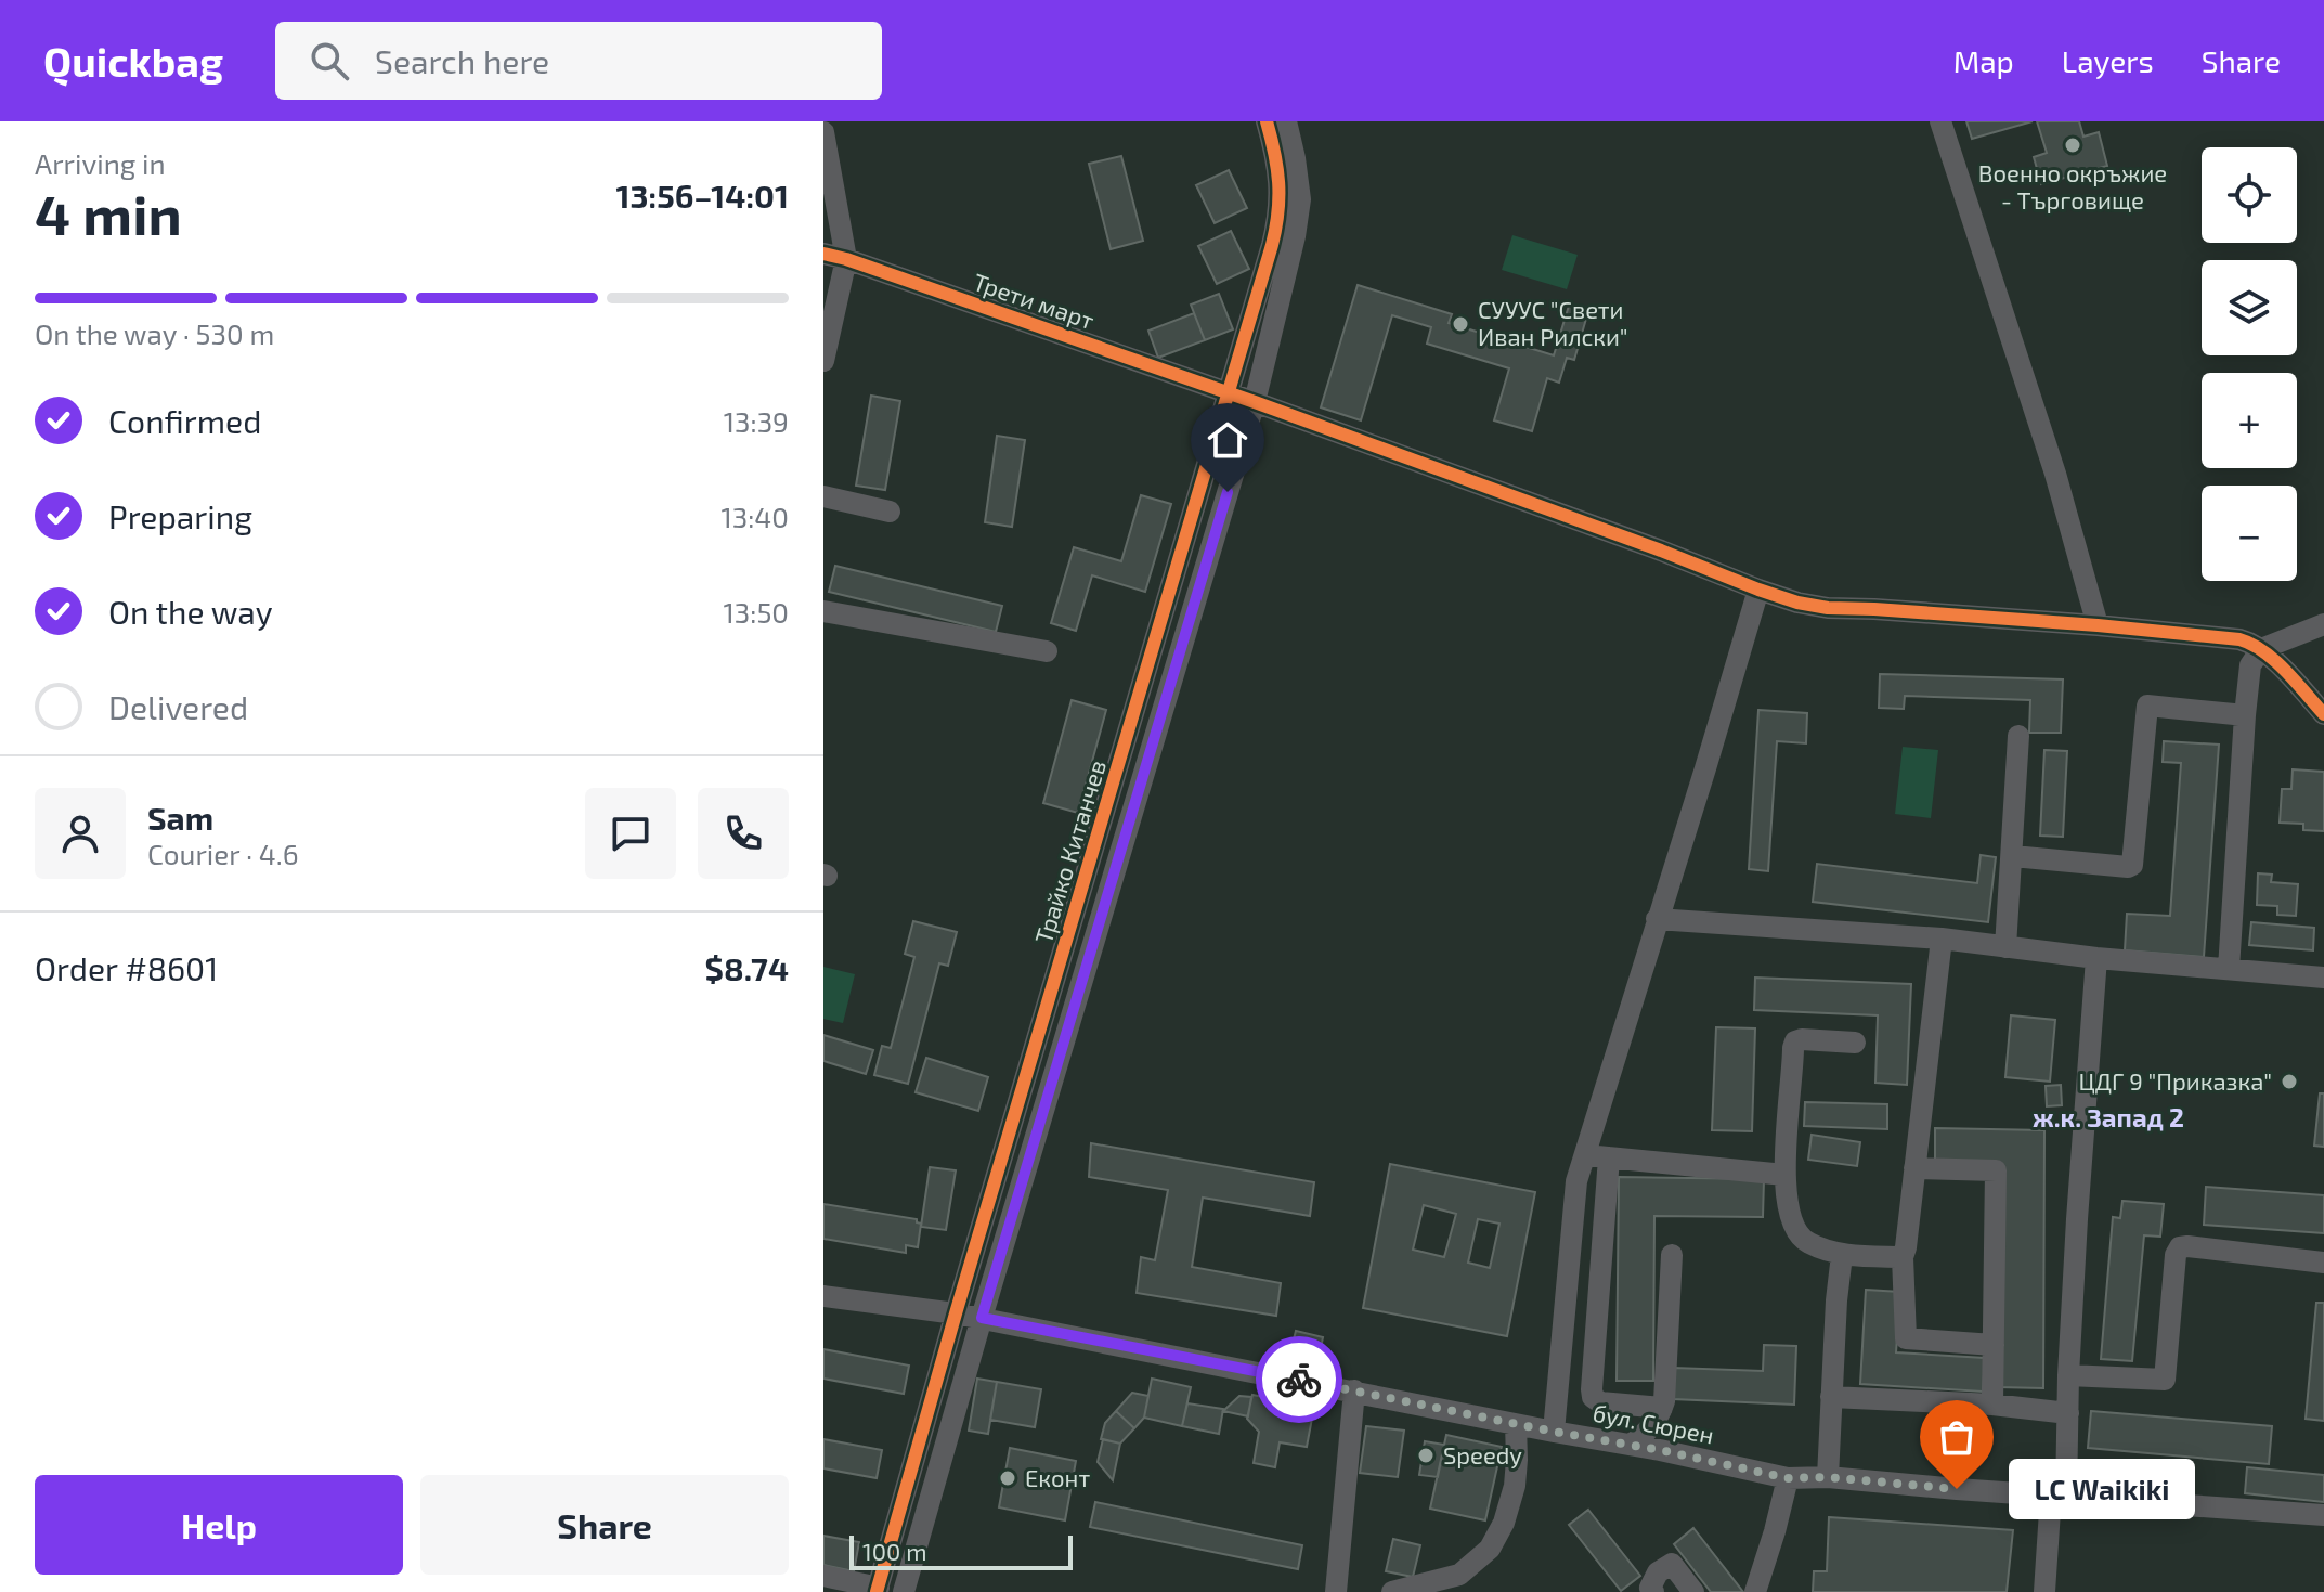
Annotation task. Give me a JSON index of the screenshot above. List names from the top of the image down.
{
  "streets": {
    "street": ["Трети март", "Трайко Китанчев", "бул. Сюрен"]
  },
  "crossings": [
    ["Трети март", "Трайко Китанчев"],
    ["Трайко Китанчев", "бул. Сюрен"]
  ],
  "districts": ["ж.к. Запад 2"],
  "places": [
    "Военно окръжие - Търговище",
    "СУУУС \"Свети Иван Рилски\"",
    "ЦДГ 9 \"Приказка\"",
    "Speedy",
    "Еконт",
    "LC Waikiki"
  ],
  "scale_bar": "100 m",
  "page": {
    "header": "Quickbag",
    "search": "Search here",
    "nav": ["Map", "Layers", "Share"],
    "heading": ["4 min", "Arriving in", "13:56–14:01"],
    "panel": [
      "Sam",
      "Courier · 4.6",
      "Order #8601",
      "$8.74"
    ],
    "map_buttons": ["+", "−"],
    "bar": "On the way · 530 m",
    "list": [
      ["Confirmed", "13:39"],
      ["Preparing", "13:40"],
      ["On the way", "13:50"],
      "Delivered"
    ],
    "buttons": ["Help", "Share"],
    "bubble": "LC Waikiki",
    "scale": "100 m"
  }
}
